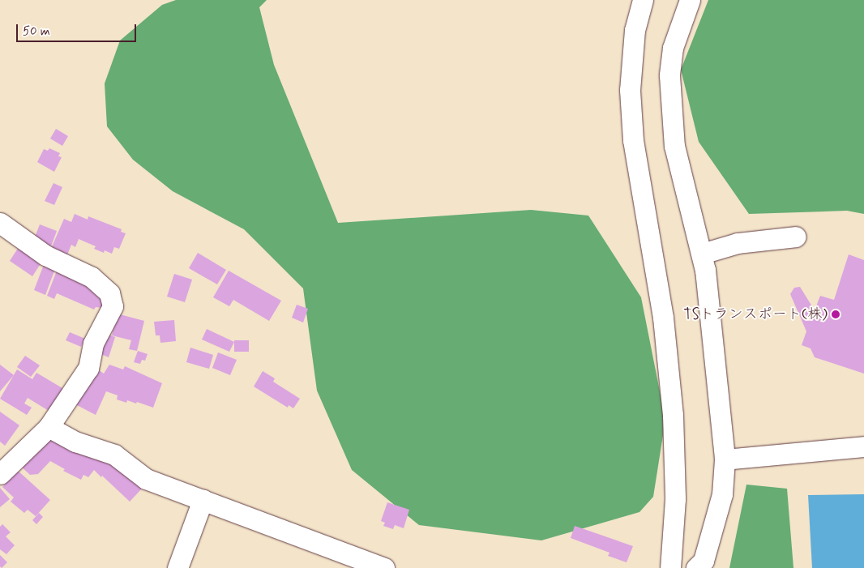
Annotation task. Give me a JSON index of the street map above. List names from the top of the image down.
{
  "places": ["TSトランスポート(株)"],
  "scale_bar": "50 m"
}
